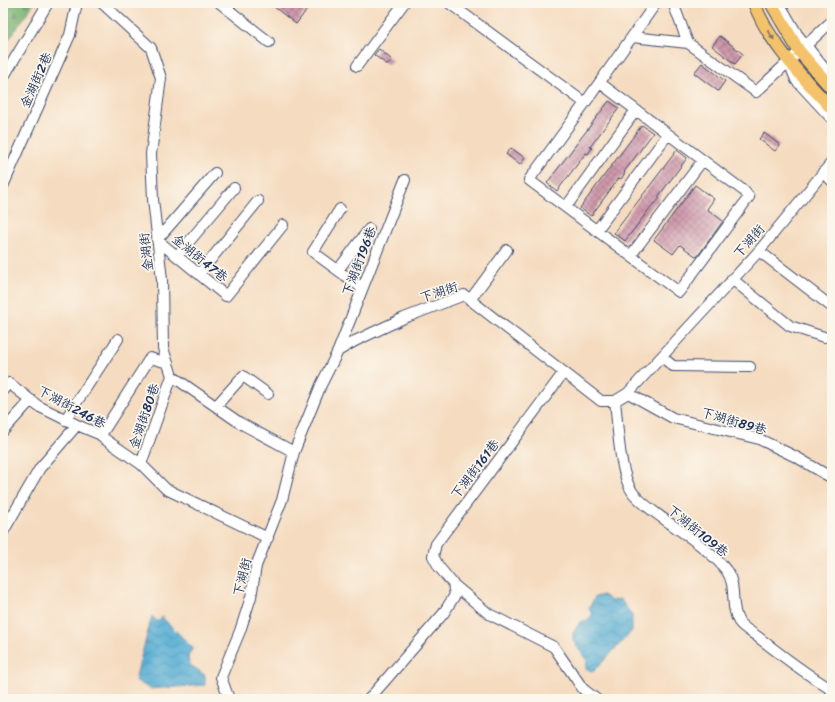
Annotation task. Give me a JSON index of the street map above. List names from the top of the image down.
{
  "streets": {
    "street": [
      "金湖街2巷",
      "下湖街",
      "金湖街",
      "金湖街47巷",
      "下湖街196巷",
      "下湖街246巷",
      "金湖街80巷",
      "下湖街89巷",
      "下湖街161巷",
      "下湖街109巷"
    ]
  },
  "crossings": [
    ["下湖街", "下湖街196巷"],
    ["下湖街", "下湖街246巷"],
    ["下湖街", "下湖街89巷"],
    ["下湖街", "下湖街161巷"],
    ["下湖街", "下湖街109巷"],
    ["金湖街", "金湖街47巷"],
    ["金湖街", "金湖街80巷"],
    ["下湖街246巷", "金湖街80巷"]
  ]
}
